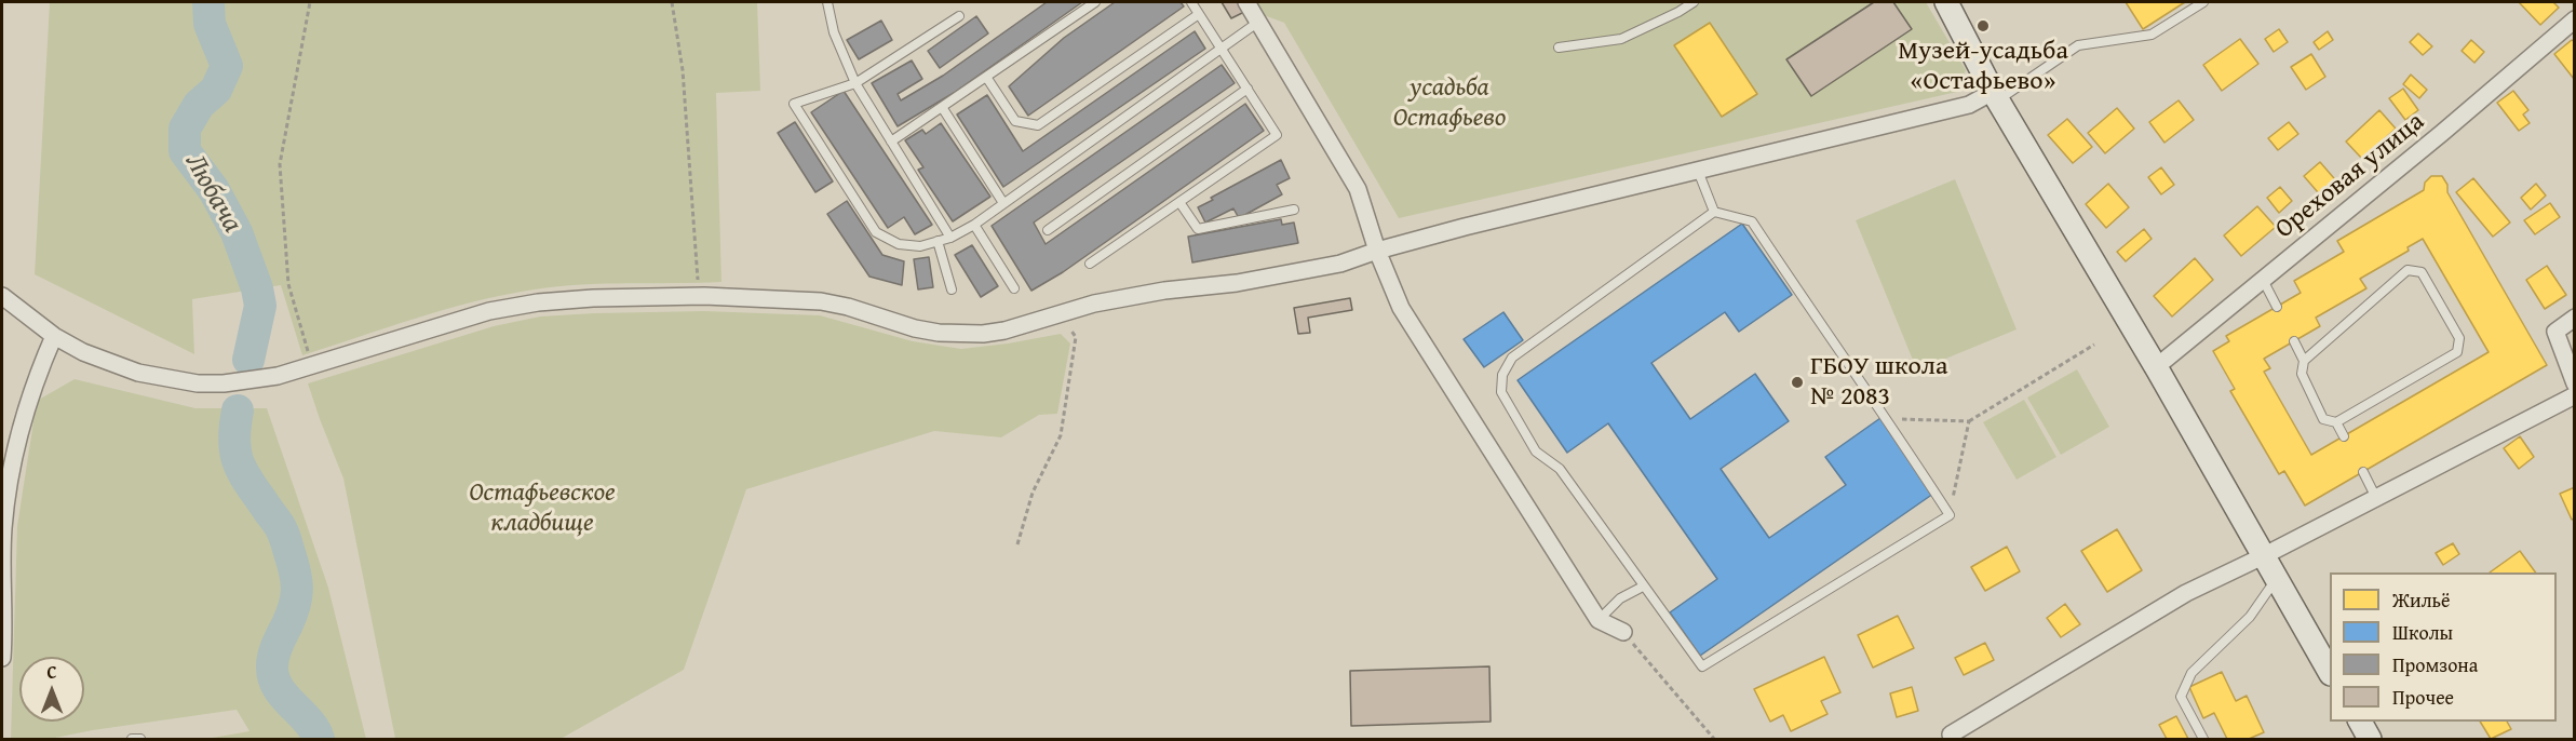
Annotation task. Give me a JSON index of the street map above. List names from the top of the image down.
{
  "streets": {
    "street": ["Ореховая улица"]
  },
  "water": ["Любача"],
  "parks": ["усадьба Остафьево", "Остафьевское кладбище"],
  "places": ["Музей-усадьба «Остафьево»", "ГБОУ школа № 2083"],
  "legend": [
    "Жильё",
    "Школы",
    "Промзона",
    "Прочее"
  ],
  "north": "top"
}
